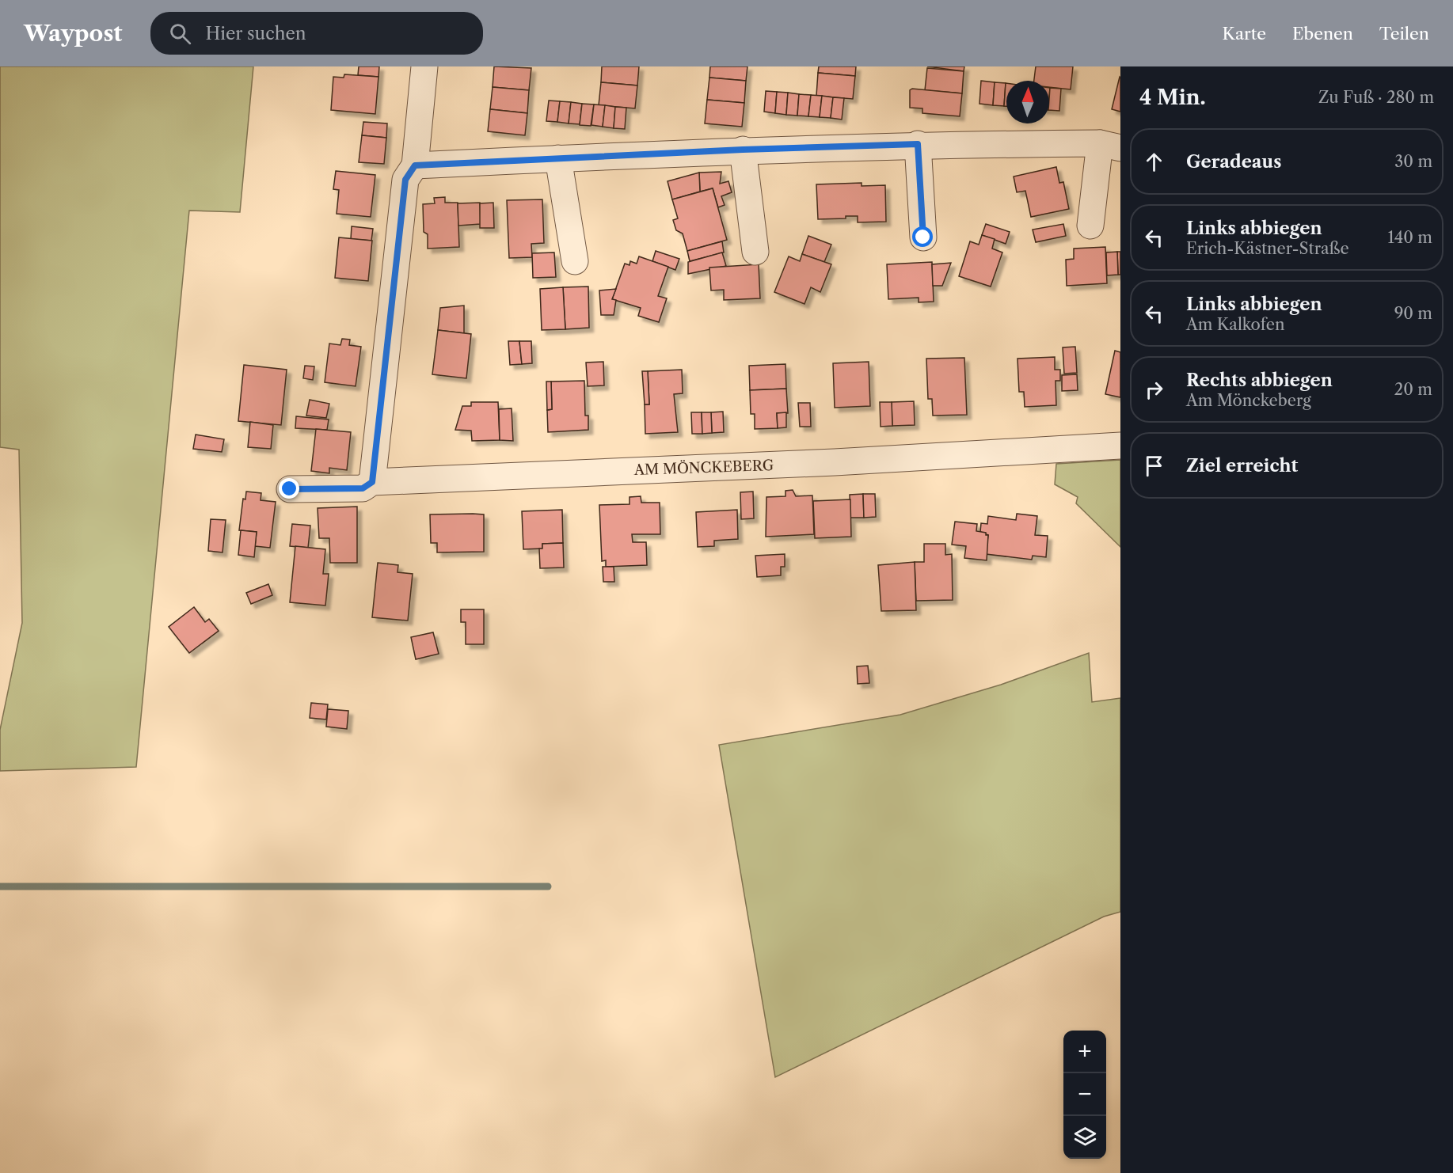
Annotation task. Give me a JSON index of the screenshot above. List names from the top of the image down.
{
  "streets": {
    "street": ["AM MÖNCKEBERG"]
  },
  "north": "top",
  "page": {
    "header": "Waypost",
    "search": "Hier suchen",
    "nav": ["Karte", "Ebenen", "Teilen"],
    "heading": ["4 Min.", "Zu Fuß · 280 m"],
    "list": [
      ["Geradeaus", "30 m"],
      ["Links abbiegen", "Erich-Kästner-Straße", "140 m"],
      ["Links abbiegen", "Am Kalkofen", "90 m"],
      ["Rechts abbiegen", "Am Mönckeberg", "20 m"],
      "Ziel erreicht"
    ],
    "map_buttons": ["+", "−"]
  }
}
